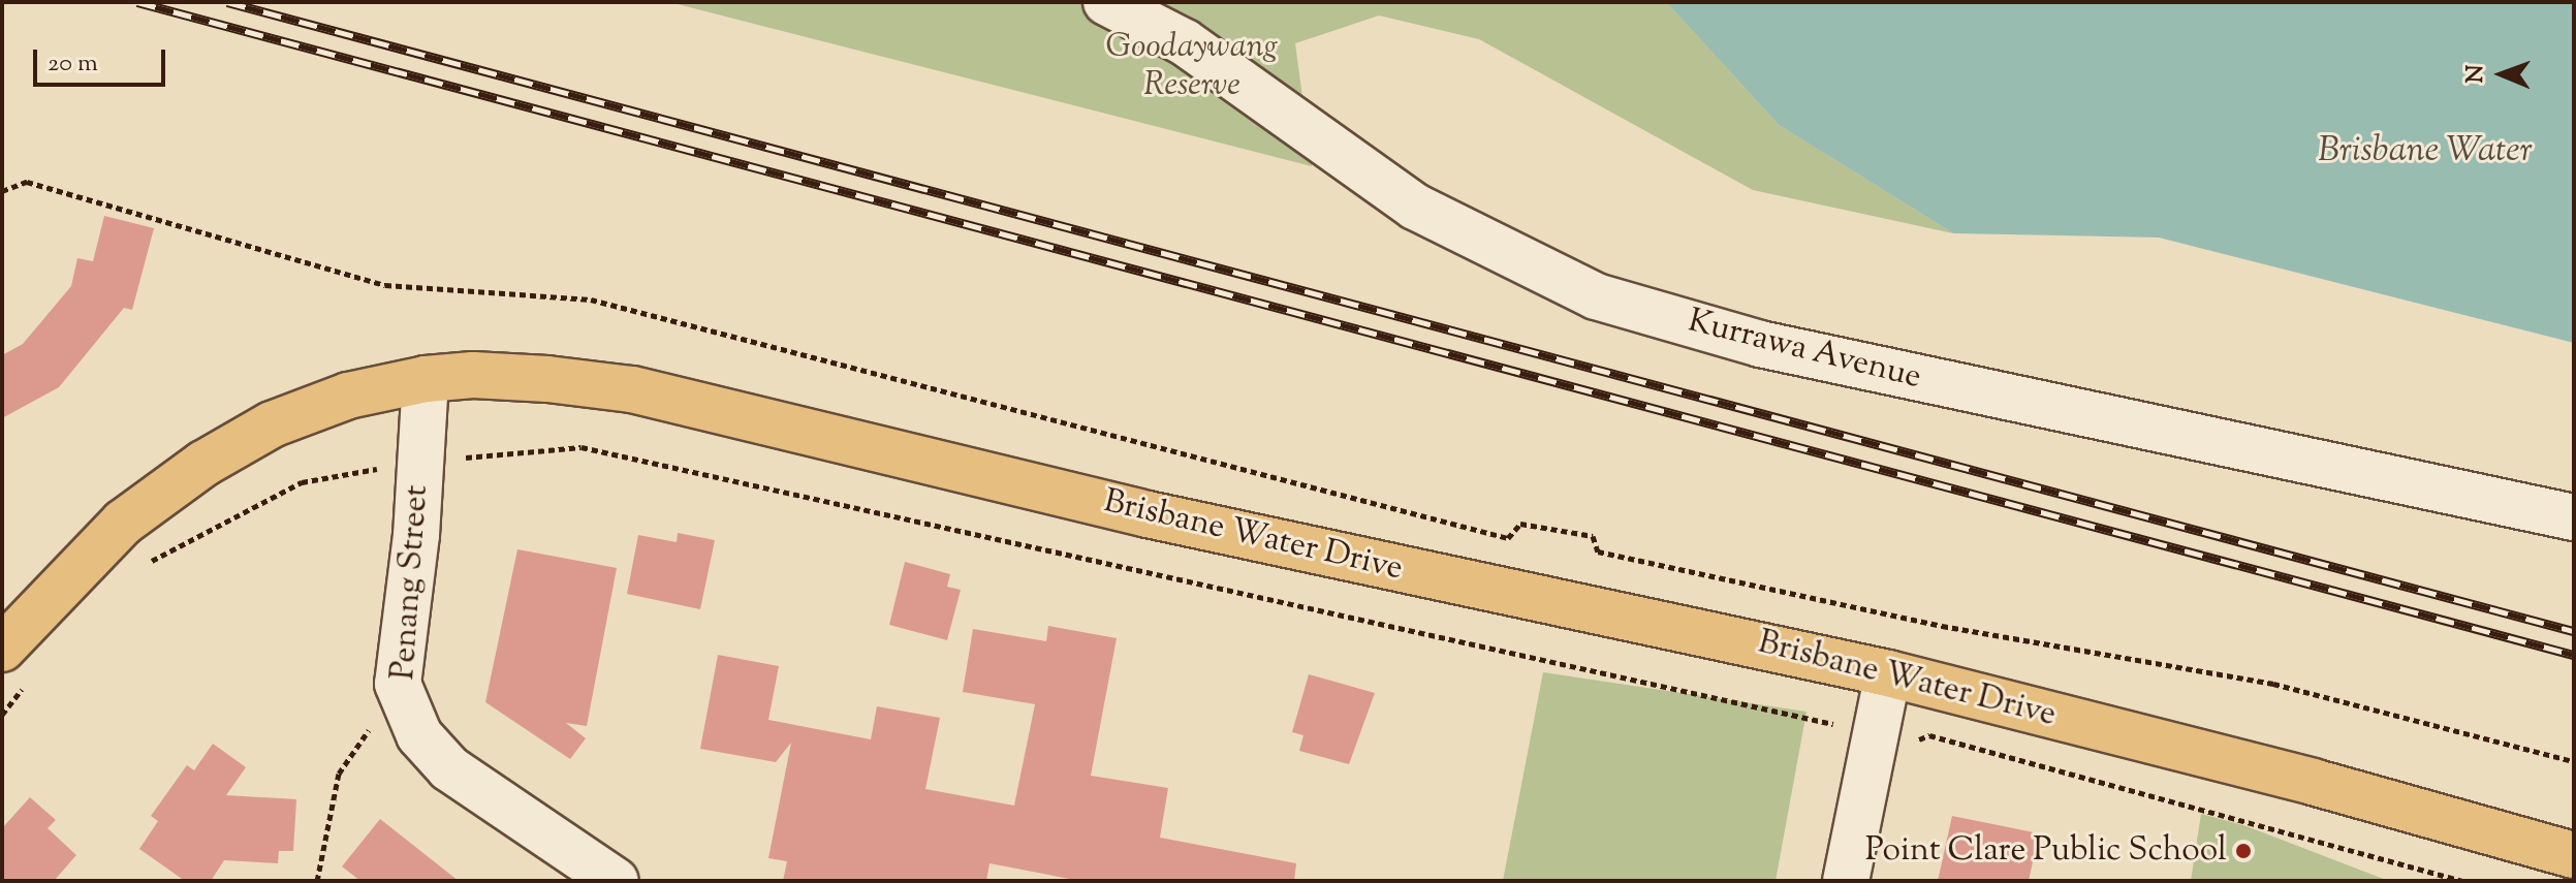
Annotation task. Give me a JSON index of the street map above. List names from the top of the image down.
{
  "streets": {
    "main road": ["Brisbane Water Drive"],
    "street": ["Kurrawa Avenue", "Penang Street"]
  },
  "crossings": [
    ["Brisbane Water Drive", "Penang Street"]
  ],
  "water": ["Brisbane Water"],
  "parks": ["Goodaywang Reserve"],
  "places": ["Point Clare Public School"],
  "scale_bar": "20 m",
  "north": "left"
}
